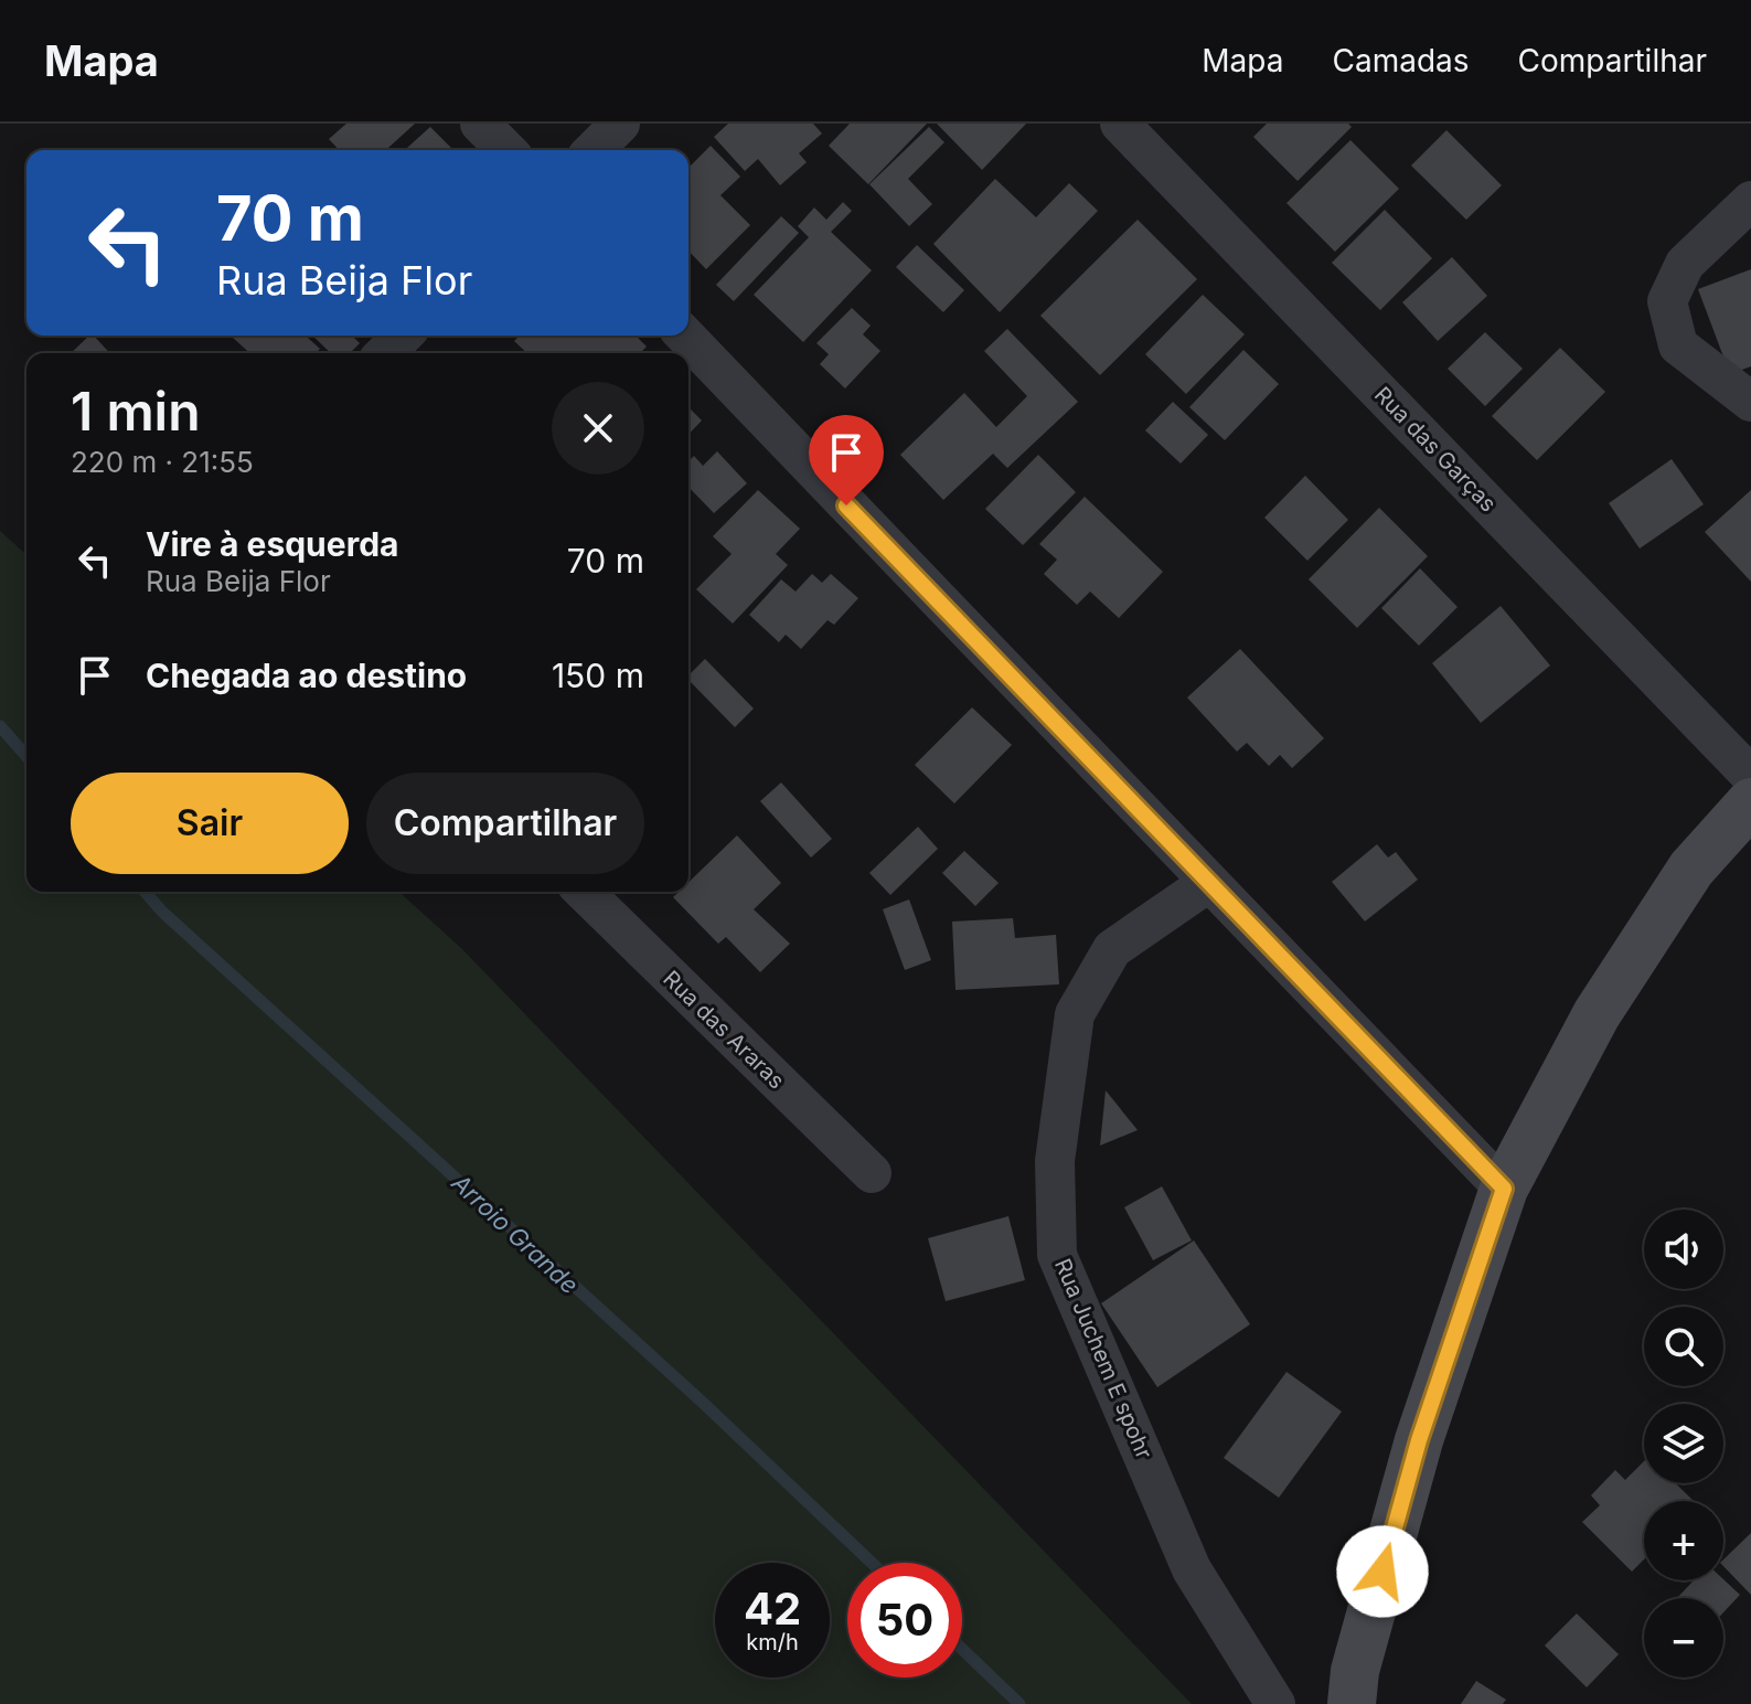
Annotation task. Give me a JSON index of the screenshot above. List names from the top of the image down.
{
  "streets": {
    "street": ["Rua das Garças", "Rua das Araras", "Rua Juchem E spohr"]
  },
  "water": ["Arroio Grande"],
  "page": {
    "header": "Mapa",
    "nav": ["Mapa", "Camadas", "Compartilhar"],
    "turn": ["70 m", "Rua Beija Flor"],
    "heading": ["1 min", "220 m · 21:55"],
    "list": [
      {
        "name": "Vire à esquerda",
        "note": "Rua Beija Flor",
        "value": "70 m"
      },
      {
        "name": "Chegada ao destino",
        "value": "150 m"
      }
    ],
    "buttons": ["Sair", "Compartilhar"],
    "map_buttons": ["+", "−"],
    "speed": "42 km/h",
    "limit": "50"
  }
}
